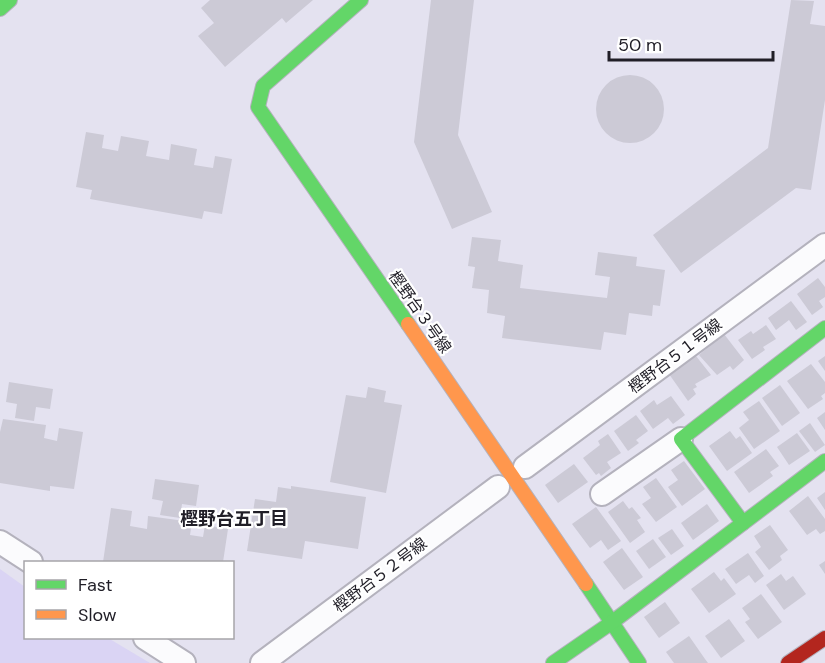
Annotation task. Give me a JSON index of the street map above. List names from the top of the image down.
{
  "streets": {
    "street": ["樫野台３号線", "樫野台５１号線", "樫野台５２号線"]
  },
  "districts": ["樫野台五丁目"],
  "legend": ["Fast", "Slow"],
  "scale_bar": "50 m"
}
